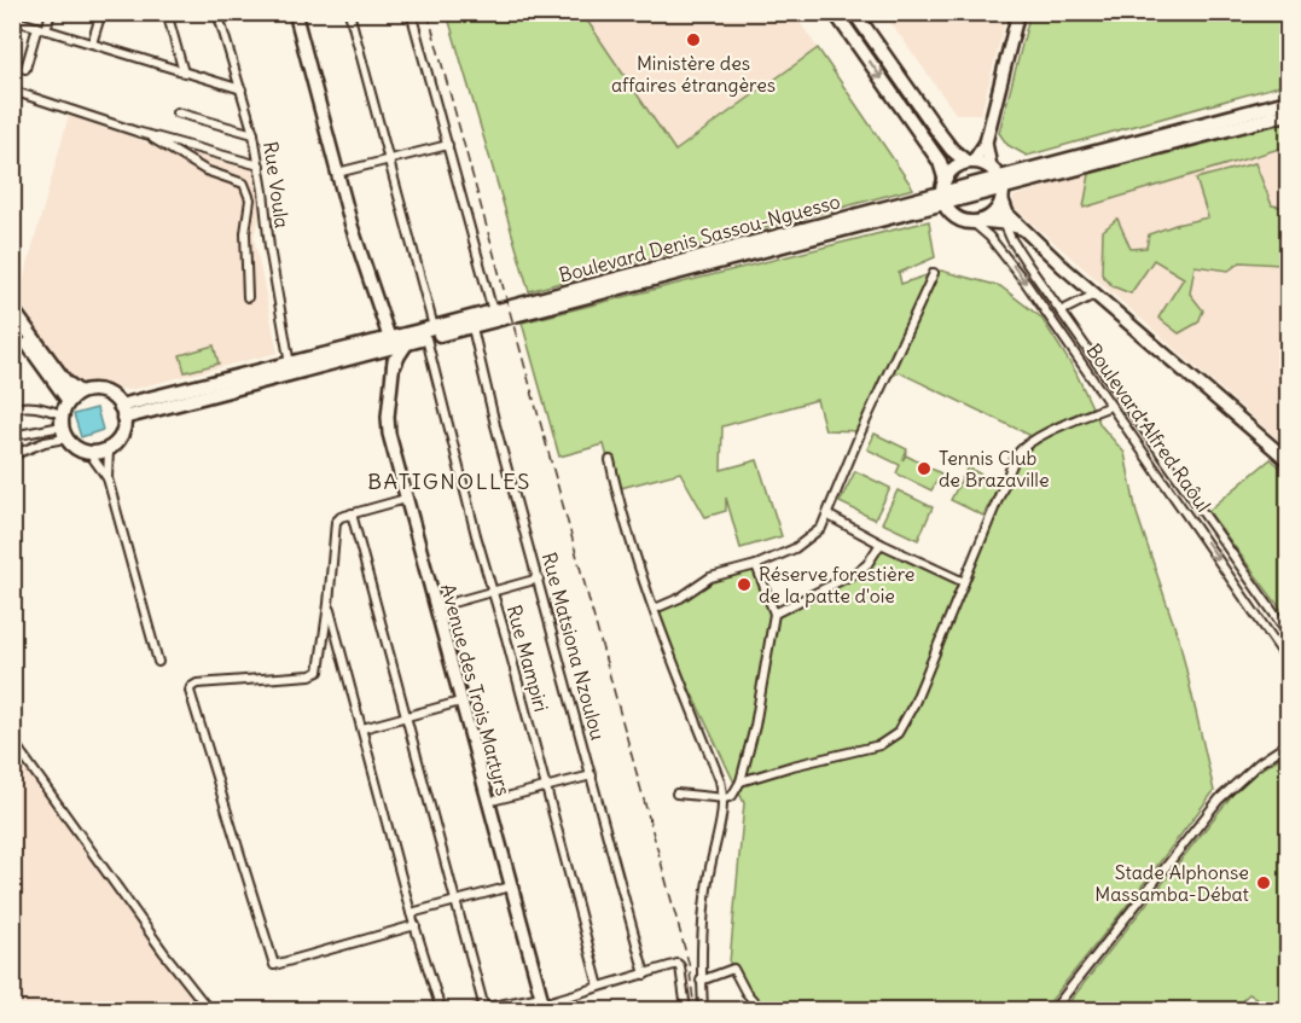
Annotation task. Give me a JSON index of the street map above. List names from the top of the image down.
{
  "streets": {
    "main road": ["Boulevard Denis Sassou-Nguesso", "Avenue des Trois Martyrs"],
    "street": [
      "Rue Voula",
      "Boulevard Alfred Raôul",
      "Rue Matsiona Nzoulou",
      "Rue Mampiri"
    ]
  },
  "crossings": [
    ["Rue Voula", "Boulevard Denis Sassou-Nguesso"],
    ["Boulevard Denis Sassou-Nguesso", "Boulevard Alfred Raôul"],
    ["Boulevard Denis Sassou-Nguesso", "Rue Matsiona Nzoulou"],
    ["Boulevard Denis Sassou-Nguesso", "Rue Mampiri"],
    ["Boulevard Denis Sassou-Nguesso", "Avenue des Trois Martyrs"]
  ],
  "districts": ["BATIGNOLLES"],
  "places": [
    "Ministère des affaires étrangères",
    "Tennis Club de Brazaville",
    "Réserve forestière de la patte d'oie",
    "Stade Alphonse Massamba-Débat"
  ]
}
